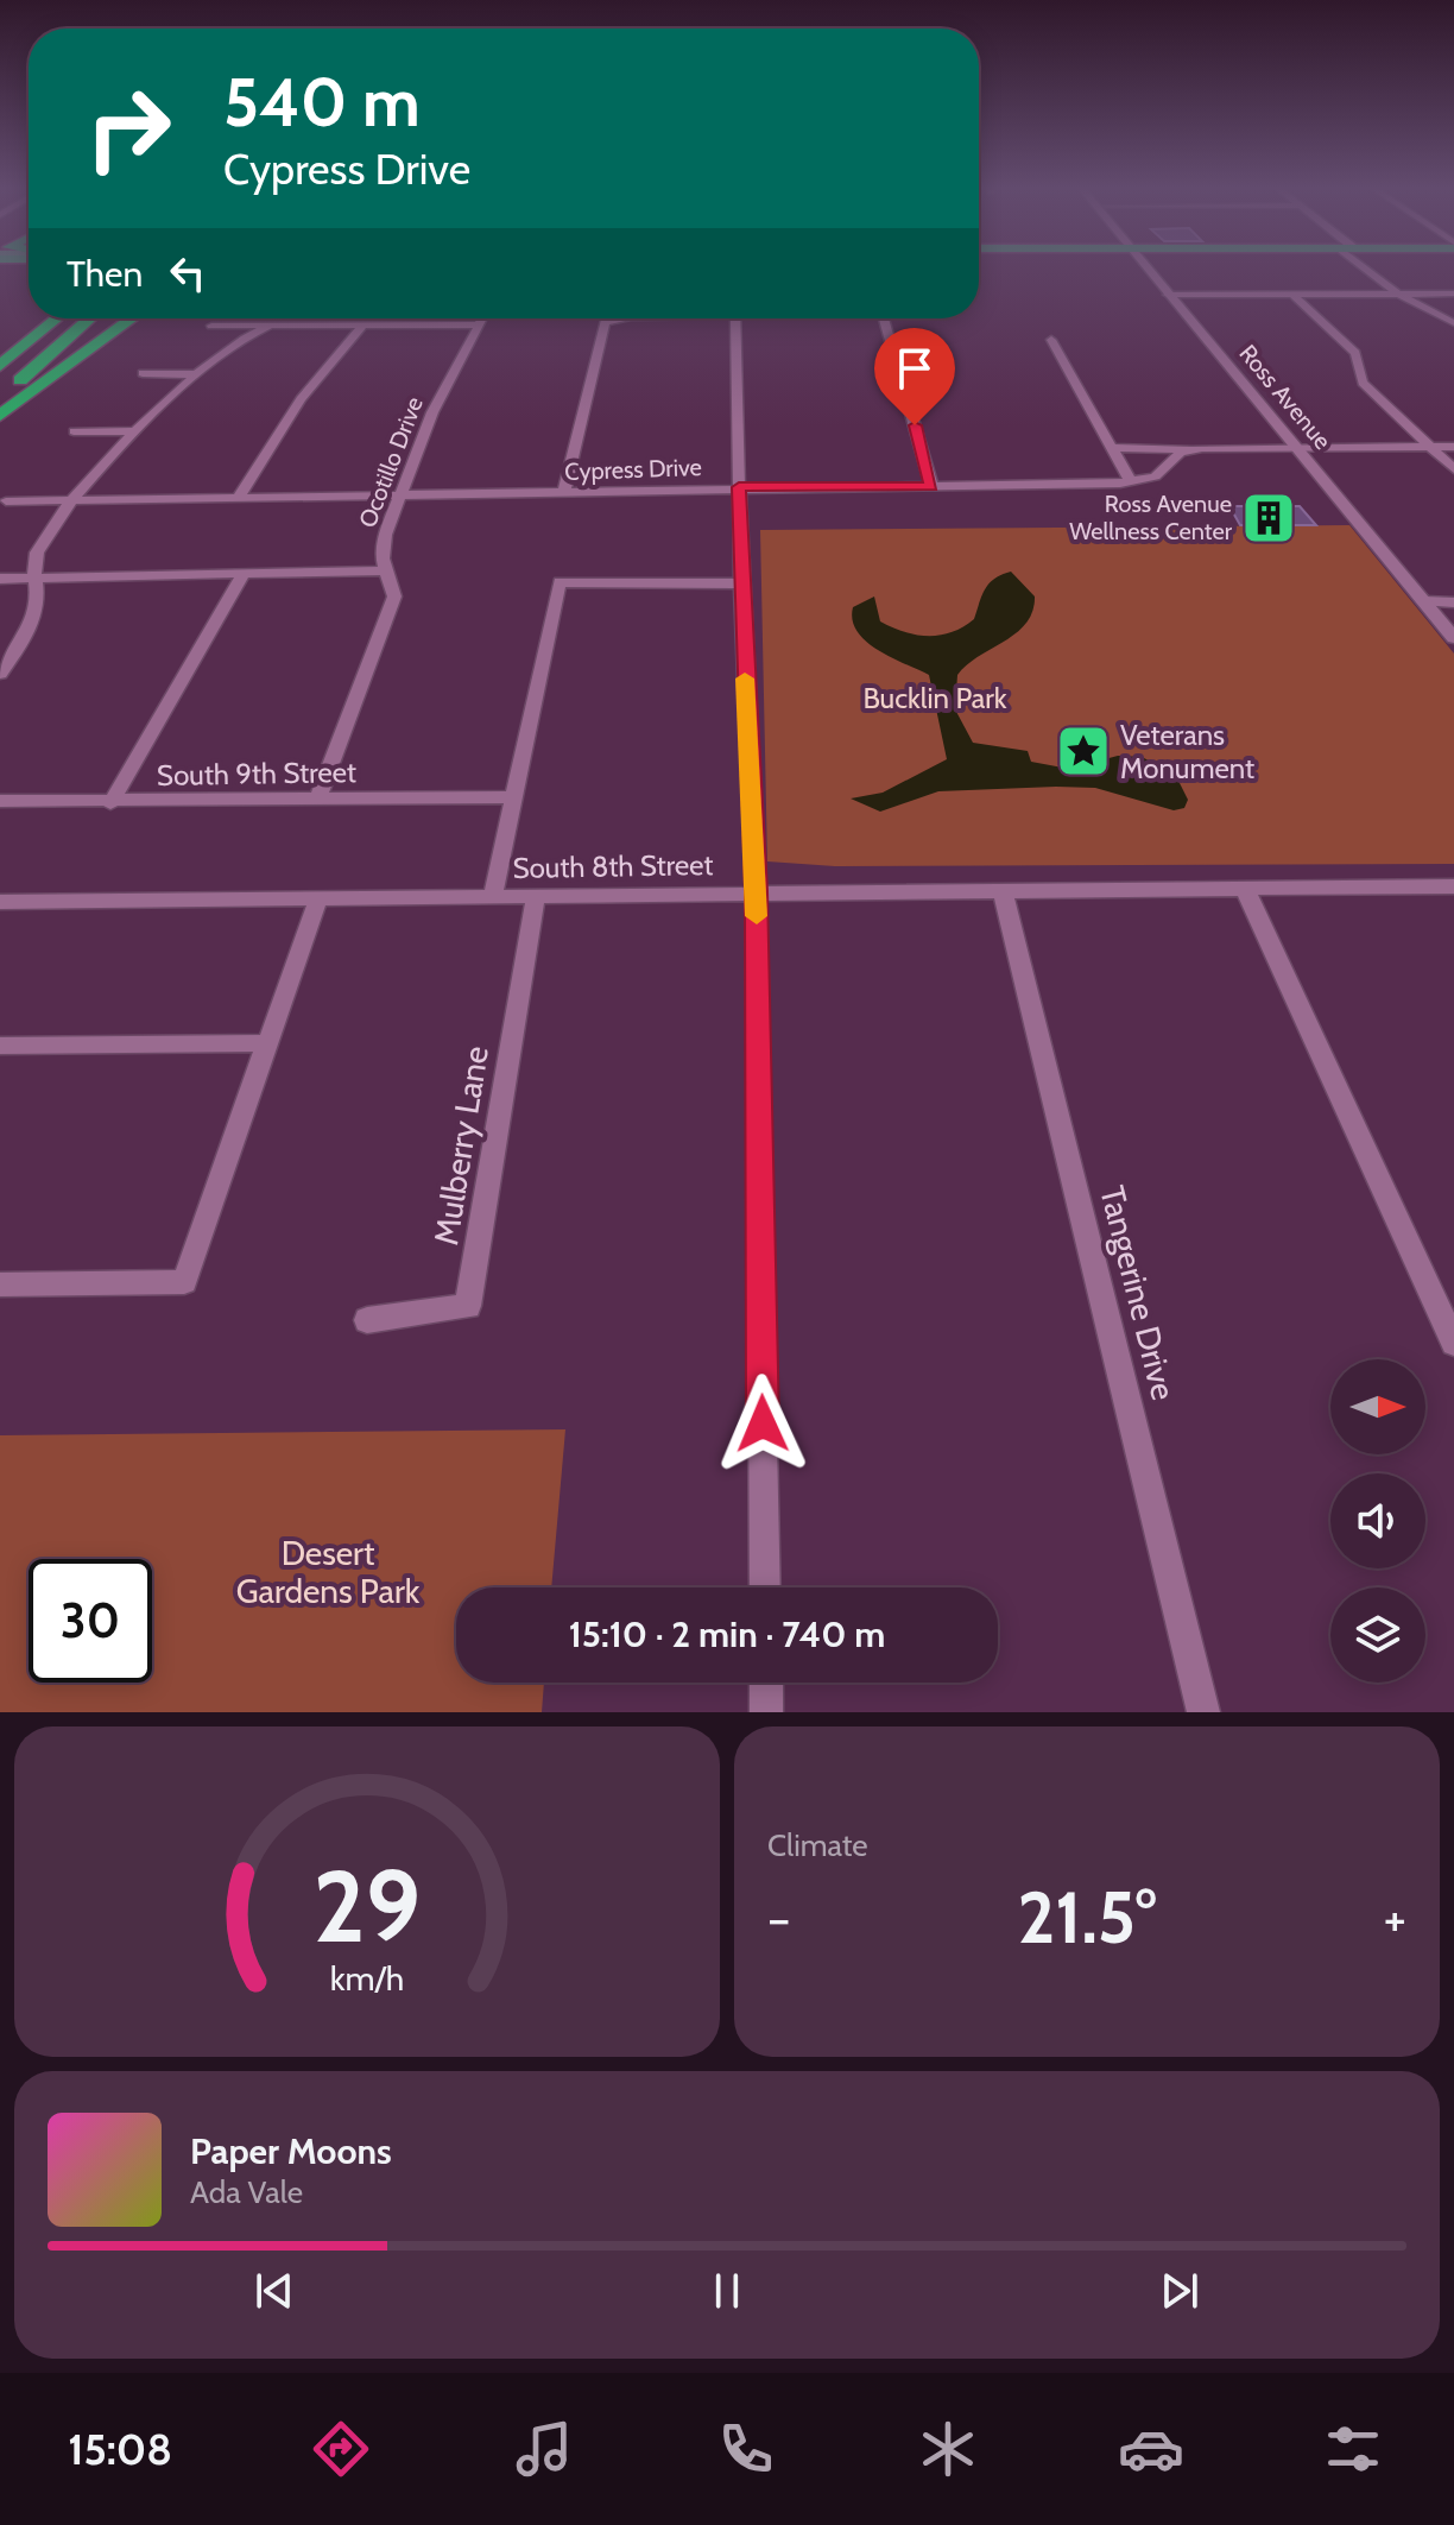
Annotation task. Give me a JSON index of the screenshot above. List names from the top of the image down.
{
  "streets": {
    "street": [
      "Ross Avenue",
      "Ocotillo Drive",
      "Cypress Drive",
      "South 9th Street",
      "South 8th Street",
      "Mulberry Lane",
      "Tangerine Drive"
    ]
  },
  "crossings": [
    ["Ocotillo Drive", "Cypress Drive"],
    ["Ocotillo Drive", "South 9th Street"],
    ["South 8th Street", "Mulberry Lane"],
    ["South 8th Street", "Tangerine Drive"]
  ],
  "parks": ["Bucklin Park", "Desert Gardens Park"],
  "places": {
    "building": ["Ross Avenue Wellness Center"],
    "place": ["Veterans Monument"]
  },
  "north": "right",
  "page": {
    "turn": ["540 m", "Cypress Drive"],
    "then": "Then",
    "limit": "30",
    "trip": "15:10 · 2 min · 740 m",
    "tile": "Climate",
    "heat": ["−", "21.5°", "+"],
    "song": ["Paper Moons", "Ada Vale"],
    "tabs": "15:08",
    "gauge": ["29", "km/h"]
  }
}
